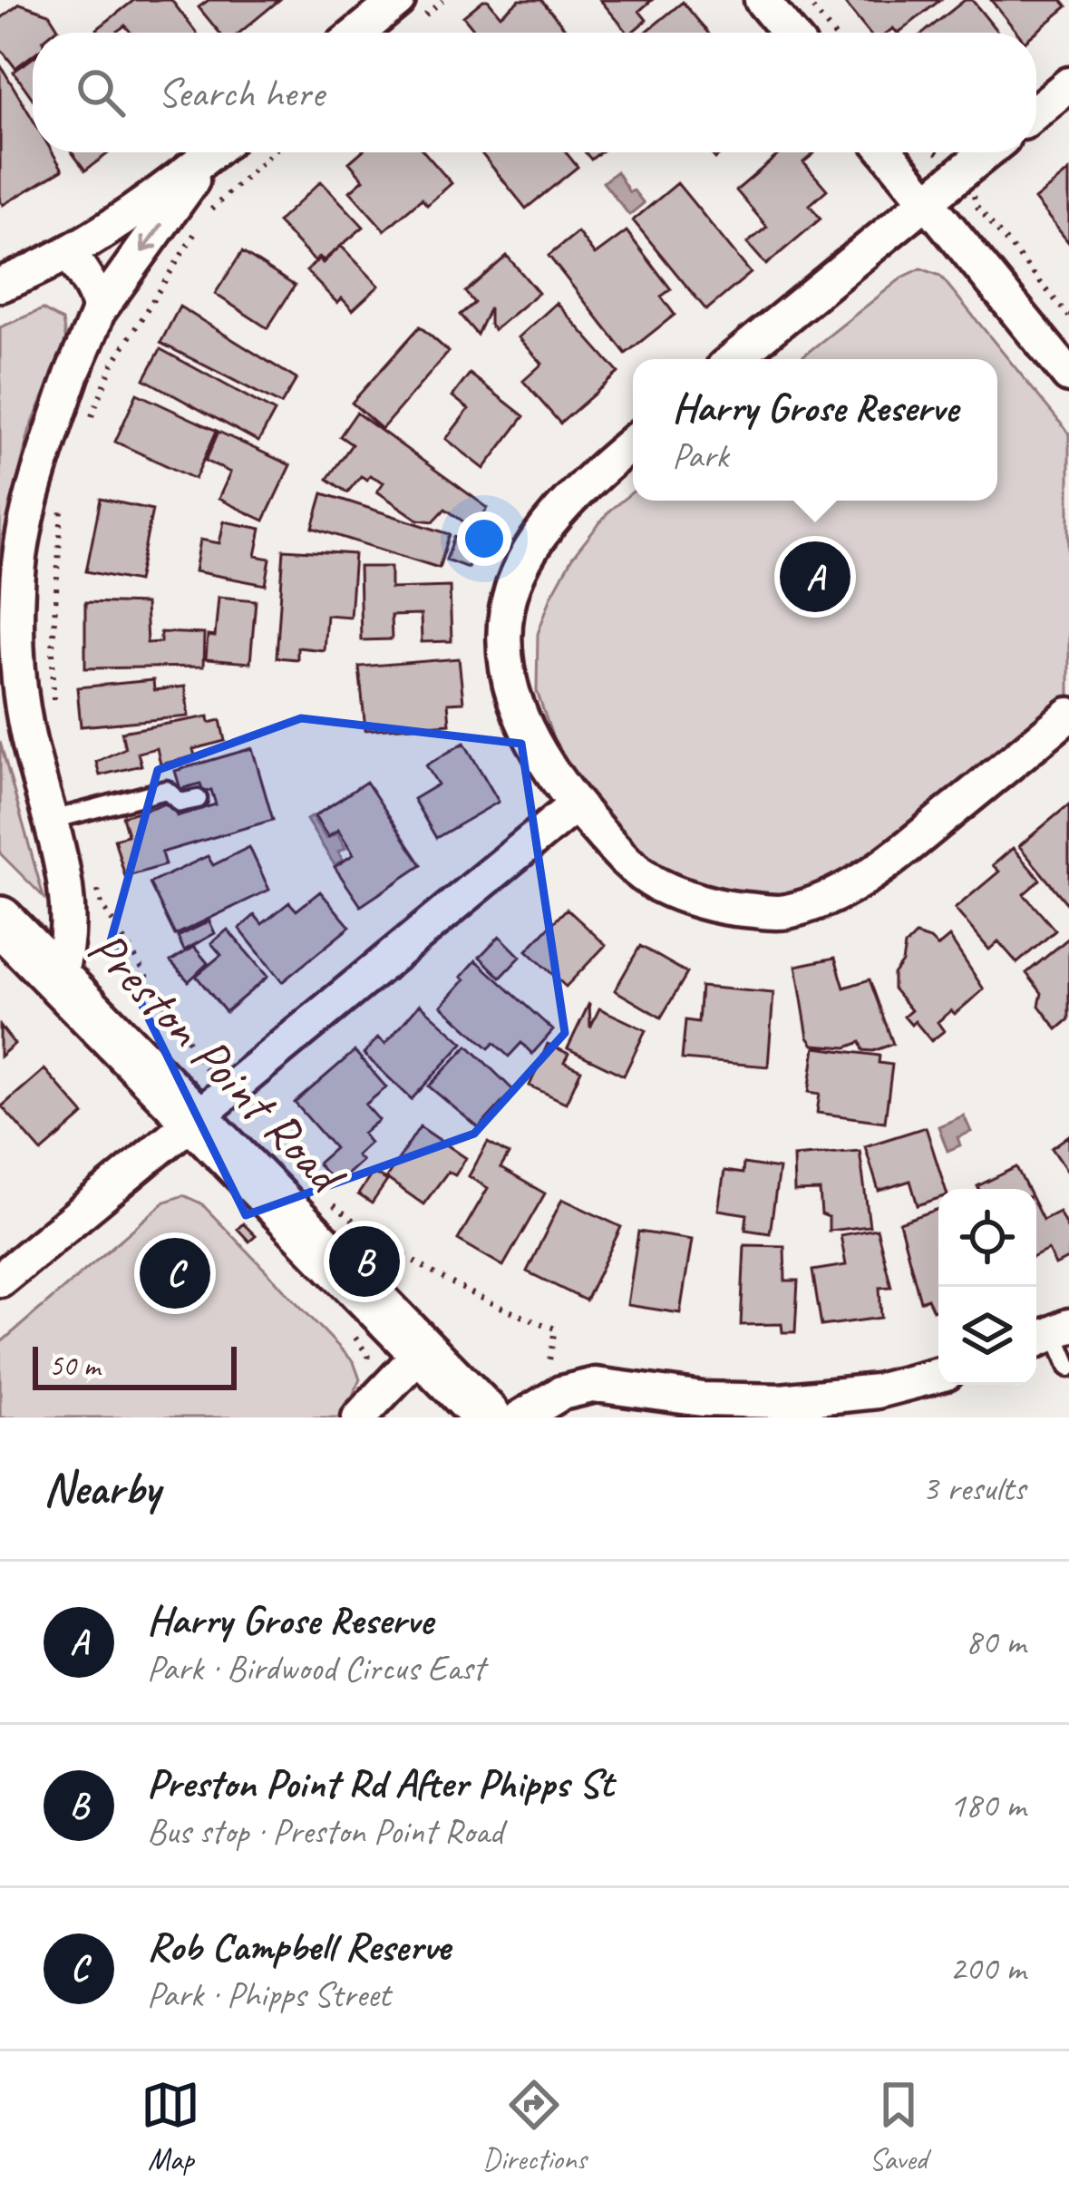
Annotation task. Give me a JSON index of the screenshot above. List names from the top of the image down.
{
  "streets": {
    "main road": ["Preston Point Road"]
  },
  "scale_bar": "50 m",
  "page": {
    "search": "Search here",
    "popup": ["Harry Grose Reserve", "Park"],
    "pins": ["A", "B", "C"],
    "scale": "50 m",
    "heading": ["Nearby", "3 results"],
    "list": [
      {
        "mark": "A",
        "name": "Harry Grose Reserve",
        "note": "Park · Birdwood Circus East",
        "value": "80 m"
      },
      {
        "mark": "B",
        "name": "Preston Point Rd After Phipps St",
        "note": "Bus stop · Preston Point Road",
        "value": "180 m"
      },
      {
        "mark": "C",
        "name": "Rob Campbell Reserve",
        "note": "Park · Phipps Street",
        "value": "200 m"
      }
    ],
    "nav": ["Map", "Directions", "Saved"]
  }
}
